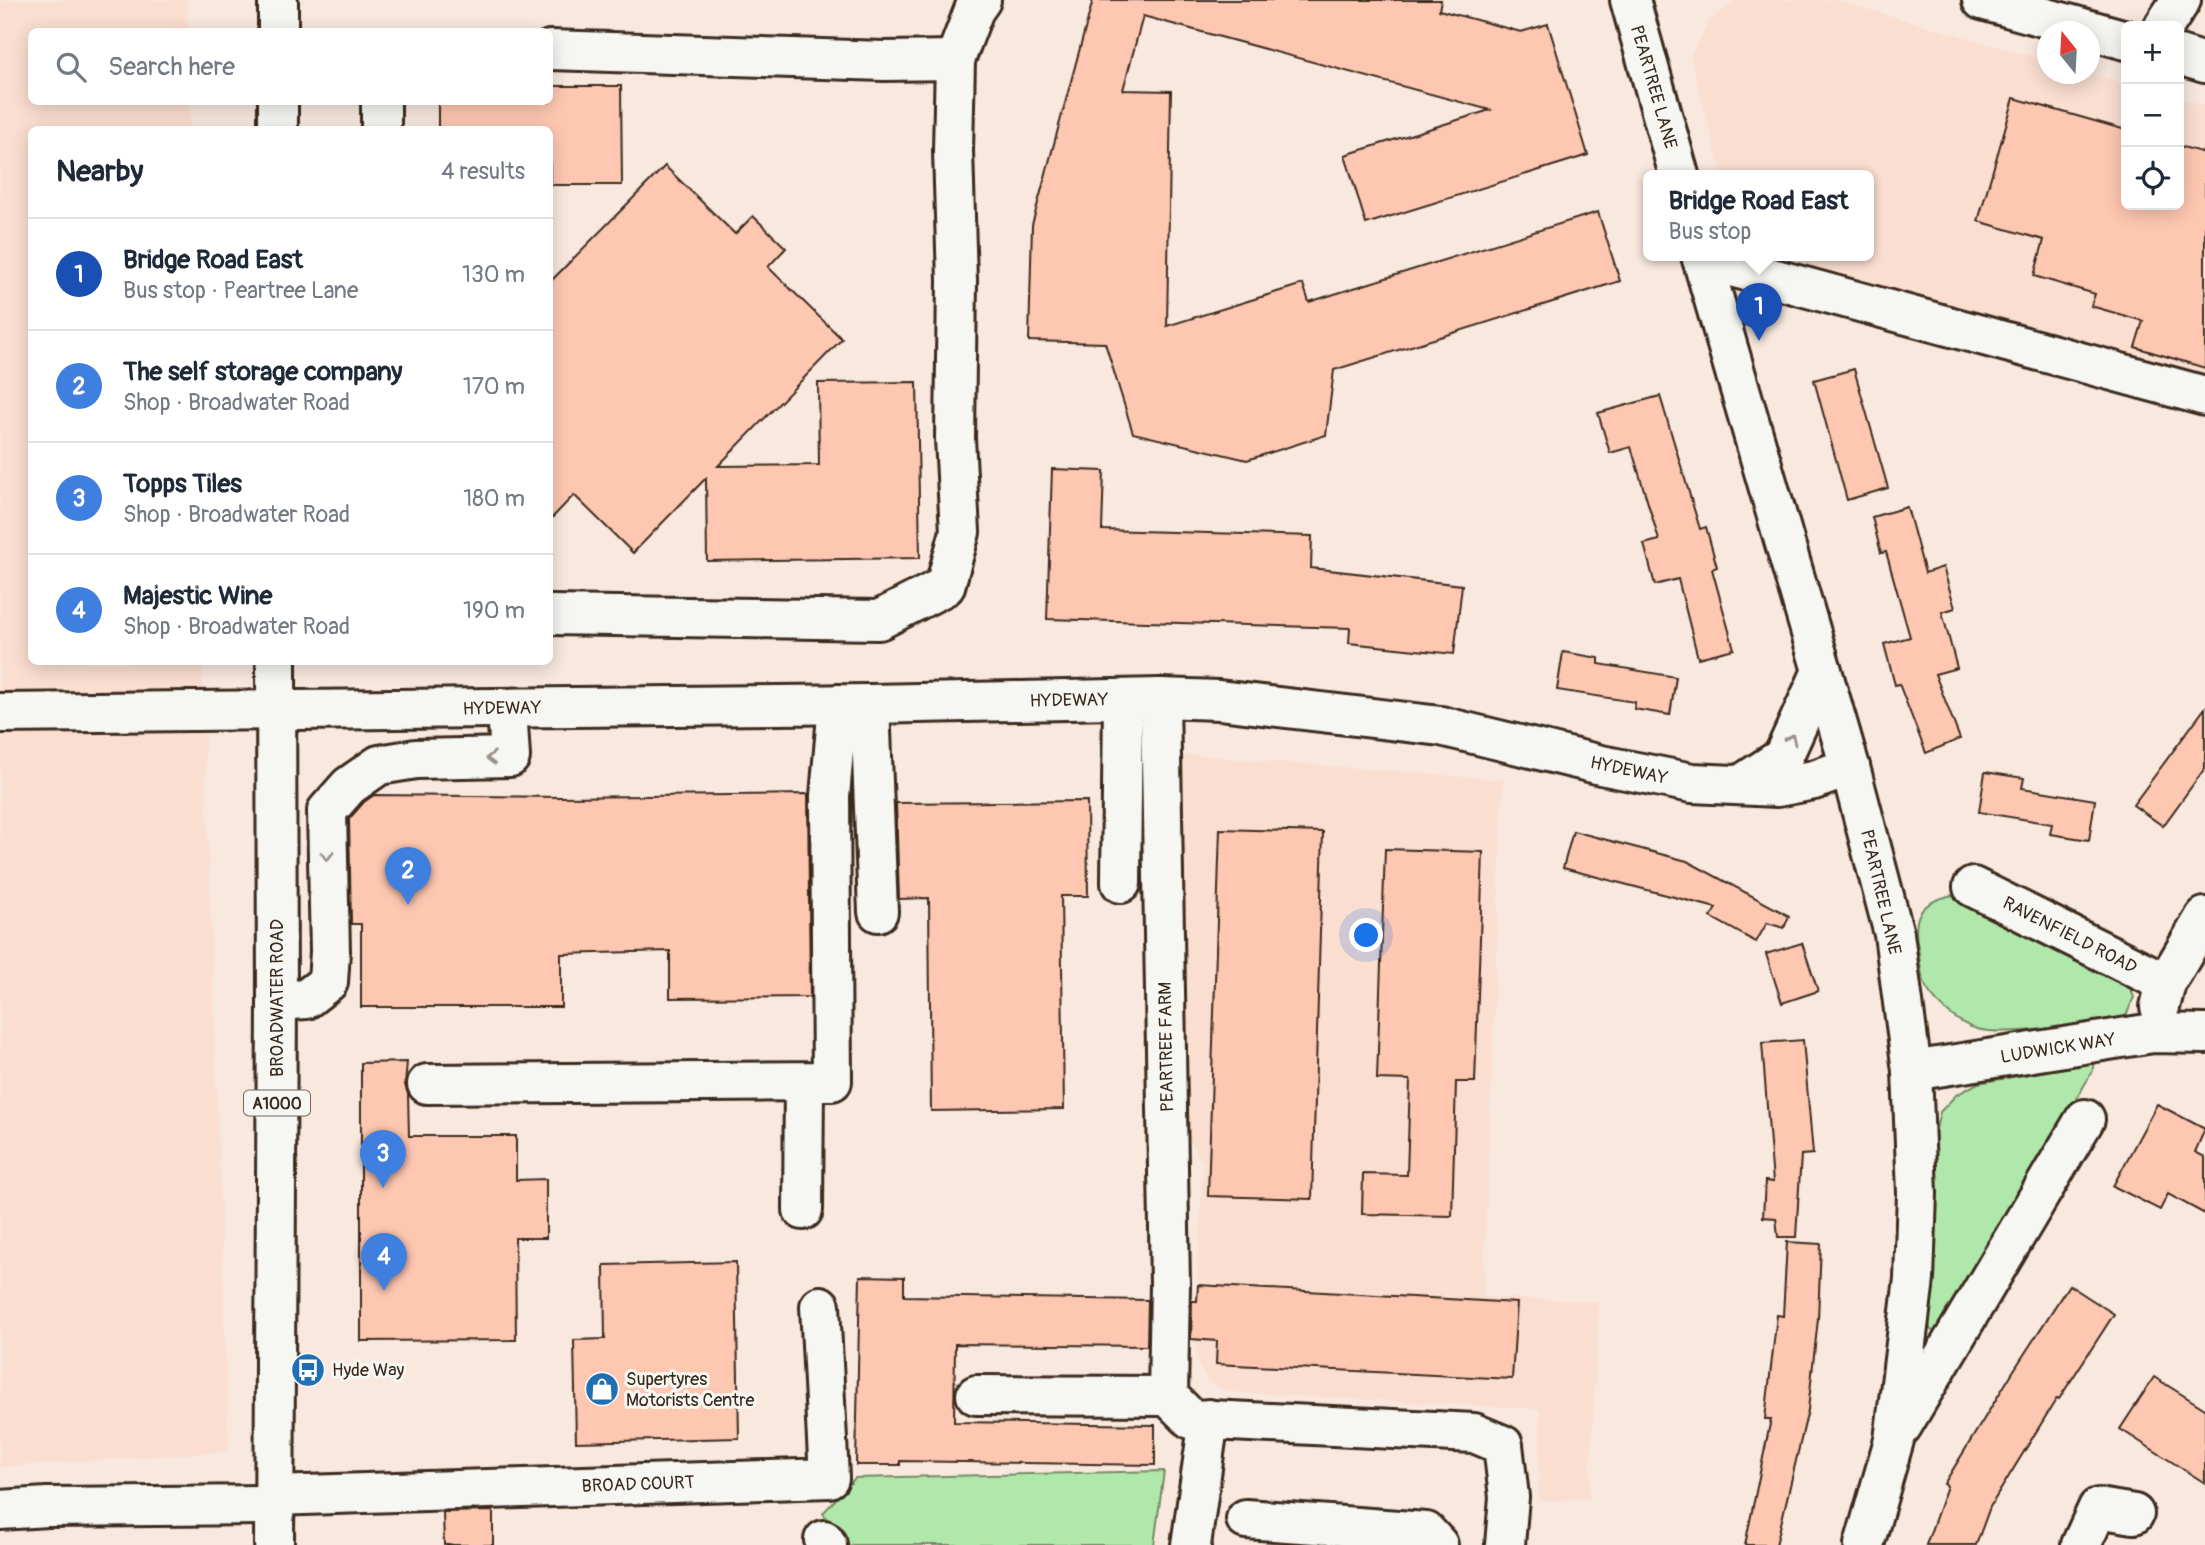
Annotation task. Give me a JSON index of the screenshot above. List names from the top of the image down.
{
  "streets": {
    "street": [
      "PEARTREE LANE",
      "HYDEWAY",
      "RAVENFIELD ROAD",
      "BROADWATER ROAD",
      "PEARTREE FARM",
      "LUDWICK WAY",
      "A1000",
      "BROAD COURT"
    ]
  },
  "crossings": [
    ["PEARTREE LANE", "HYDEWAY"],
    ["PEARTREE LANE", "LUDWICK WAY"],
    ["HYDEWAY", "BROADWATER ROAD"],
    ["HYDEWAY", "PEARTREE FARM"],
    ["BROADWATER ROAD", "BROAD COURT"]
  ],
  "places": {
    "bus stop": ["Hyde Way"],
    "shop": ["Supertyres Motorists Centre"]
  },
  "north": "top",
  "page": {
    "map_buttons": ["+", "−"],
    "search": "Search here",
    "heading": ["Nearby", "4 results"],
    "popup": ["Bridge Road East", "Bus stop"],
    "list": [
      {
        "mark": "1",
        "name": "Bridge Road East",
        "note": "Bus stop · Peartree Lane",
        "value": "130 m"
      },
      {
        "mark": "2",
        "name": "The self storage company",
        "note": "Shop · Broadwater Road",
        "value": "170 m"
      },
      {
        "mark": "3",
        "name": "Topps Tiles",
        "note": "Shop · Broadwater Road",
        "value": "180 m"
      },
      {
        "mark": "4",
        "name": "Majestic Wine",
        "note": "Shop · Broadwater Road",
        "value": "190 m"
      }
    ],
    "pins": [
      "1",
      "2",
      "3",
      "4"
    ]
  }
}
